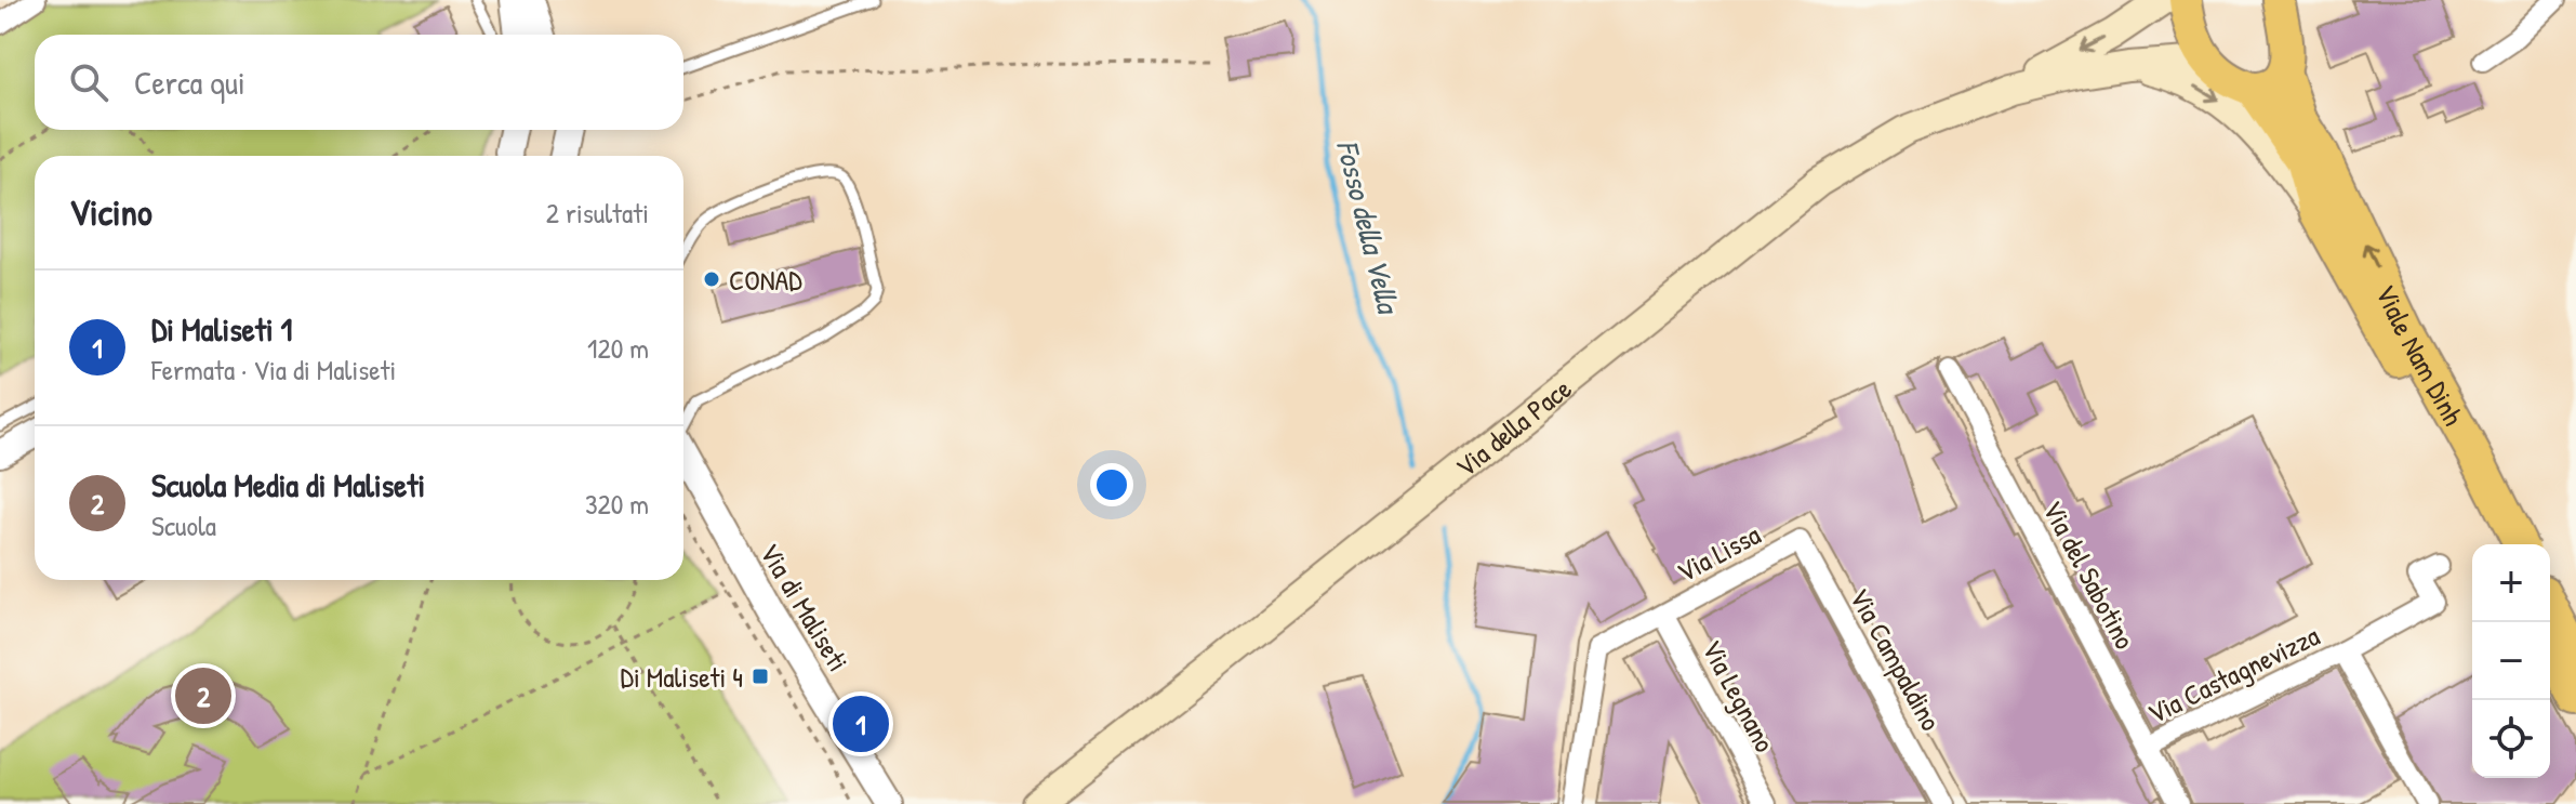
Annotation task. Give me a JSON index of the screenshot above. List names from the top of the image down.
{
  "streets": {
    "main road": ["Viale Nam Dinh", "Via della Pace"],
    "street": [
      "Via Lissa",
      "Via del Sabotino",
      "Via di Maliseti",
      "Via Campaldino",
      "Via Castagnevizza",
      "Via Legnano"
    ]
  },
  "crossings": [
    ["Via Lissa", "Via Campaldino"],
    ["Via Lissa", "Via Legnano"],
    ["Via del Sabotino", "Via Castagnevizza"]
  ],
  "water": ["Fosso della Vella"],
  "places": {
    "other": ["CONAD"],
    "transit": ["Di Maliseti 4"]
  },
  "page": {
    "search": "Cerca qui",
    "heading": ["Vicino", "2 risultati"],
    "list": [
      {
        "mark": "1",
        "name": "Di Maliseti 1",
        "note": "Fermata · Via di Maliseti",
        "value": "120 m"
      },
      {
        "mark": "2",
        "name": "Scuola Media di Maliseti",
        "note": "Scuola",
        "value": "320 m"
      }
    ],
    "map_buttons": ["+", "−"],
    "pins": ["2", "1"]
  }
}
